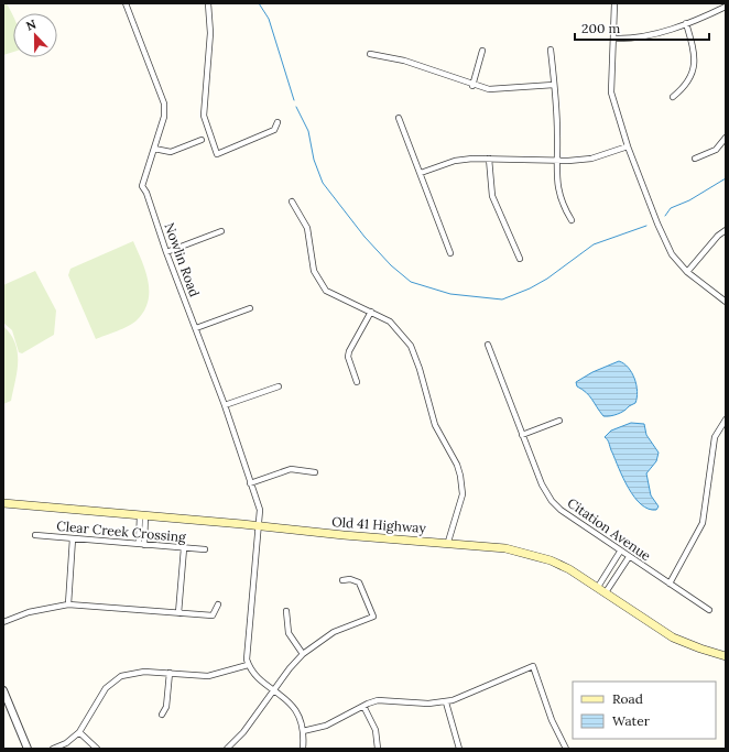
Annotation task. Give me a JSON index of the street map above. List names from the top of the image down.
{
  "streets": {
    "main road": ["Old 41 Highway"],
    "street": ["Nowlin Road", "Citation Avenue", "Clear Creek Crossing"]
  },
  "crossings": [
    ["Nowlin Road", "Old 41 Highway"]
  ],
  "legend": ["Road", "Water"],
  "scale_bar": "200 m",
  "north": "top"
}
